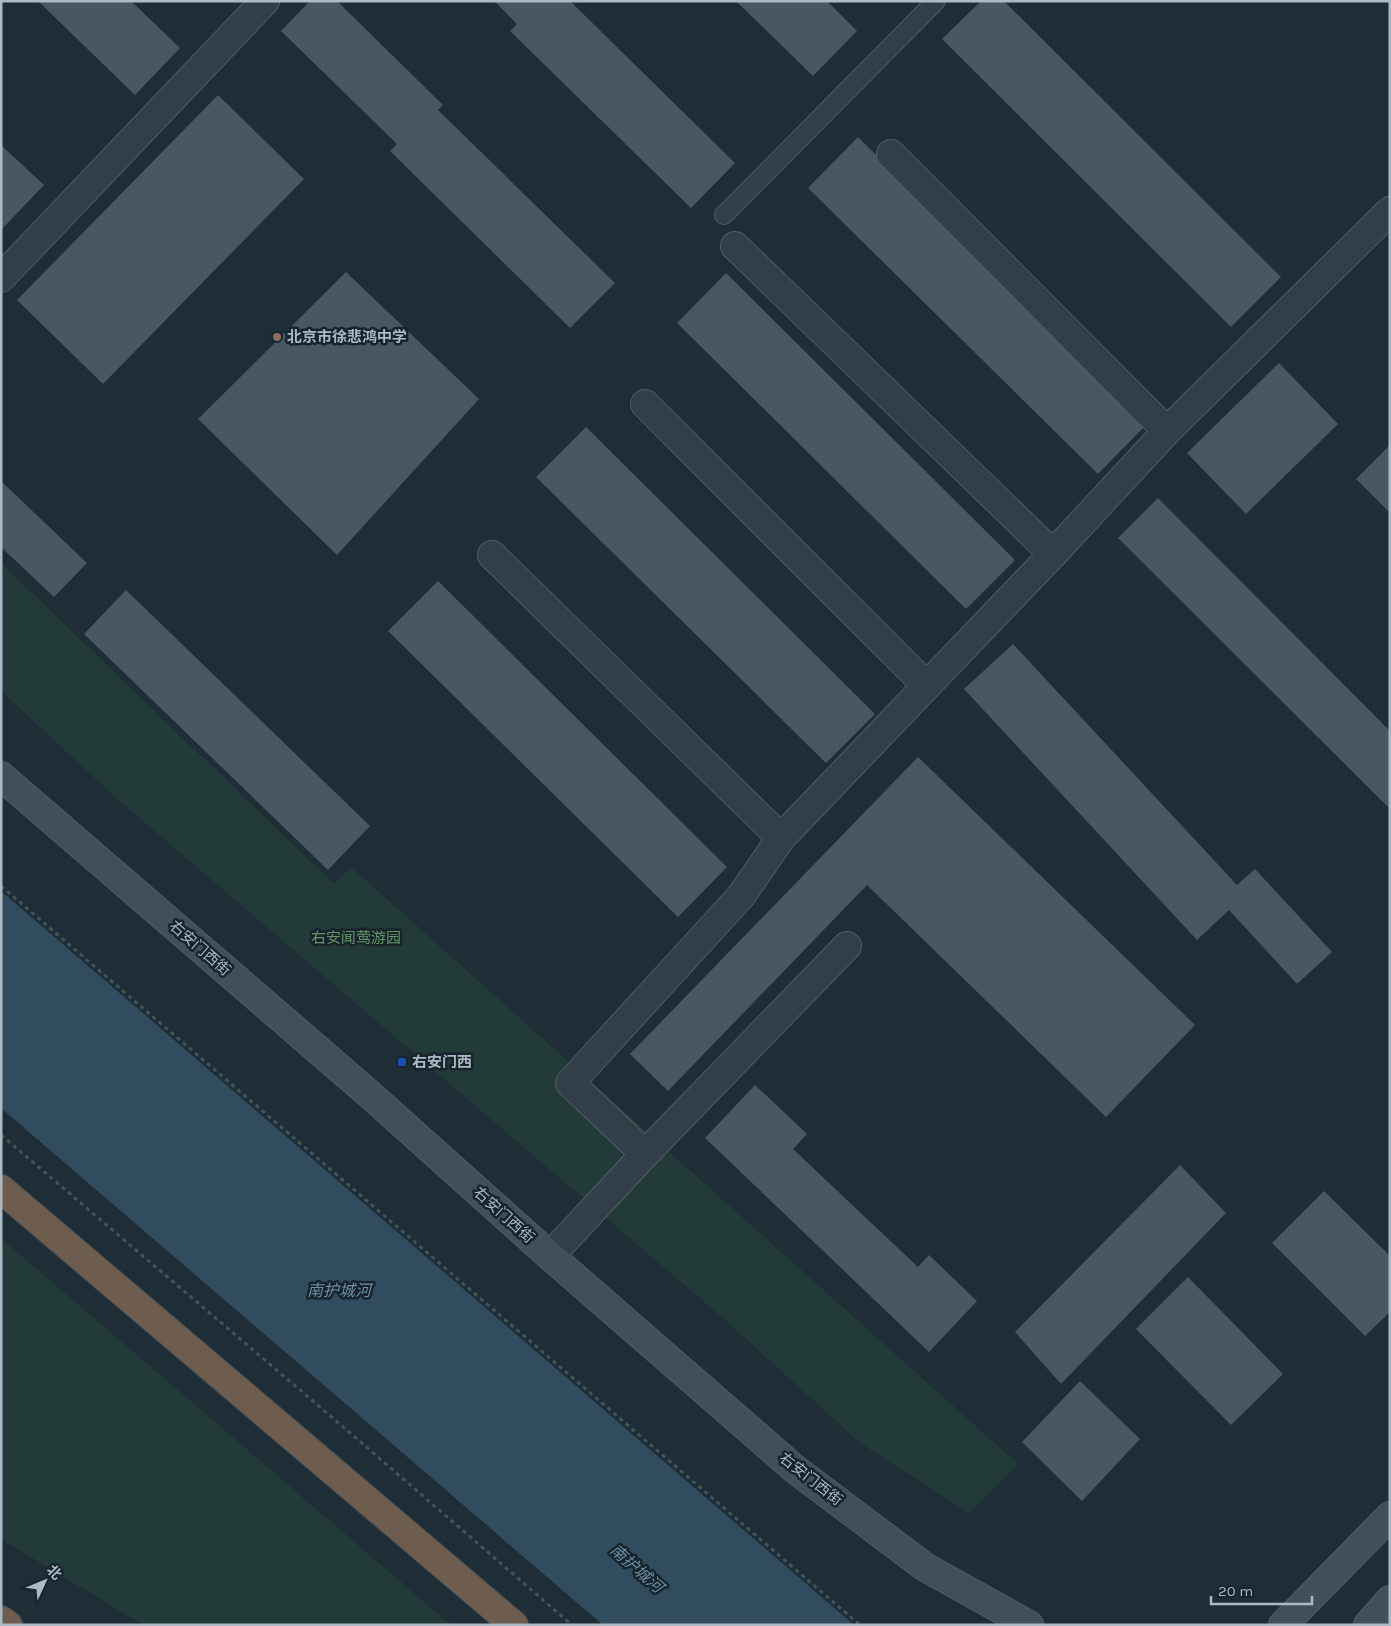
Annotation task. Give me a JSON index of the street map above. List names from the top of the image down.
{
  "streets": {
    "street": ["右安门西街"]
  },
  "water": ["南护城河"],
  "parks": ["右安闻莺游园"],
  "places": {
    "other": ["北京市徐悲鸿中学"],
    "transit": ["右安门西"]
  },
  "scale_bar": "20 m",
  "north": "top right"
}
